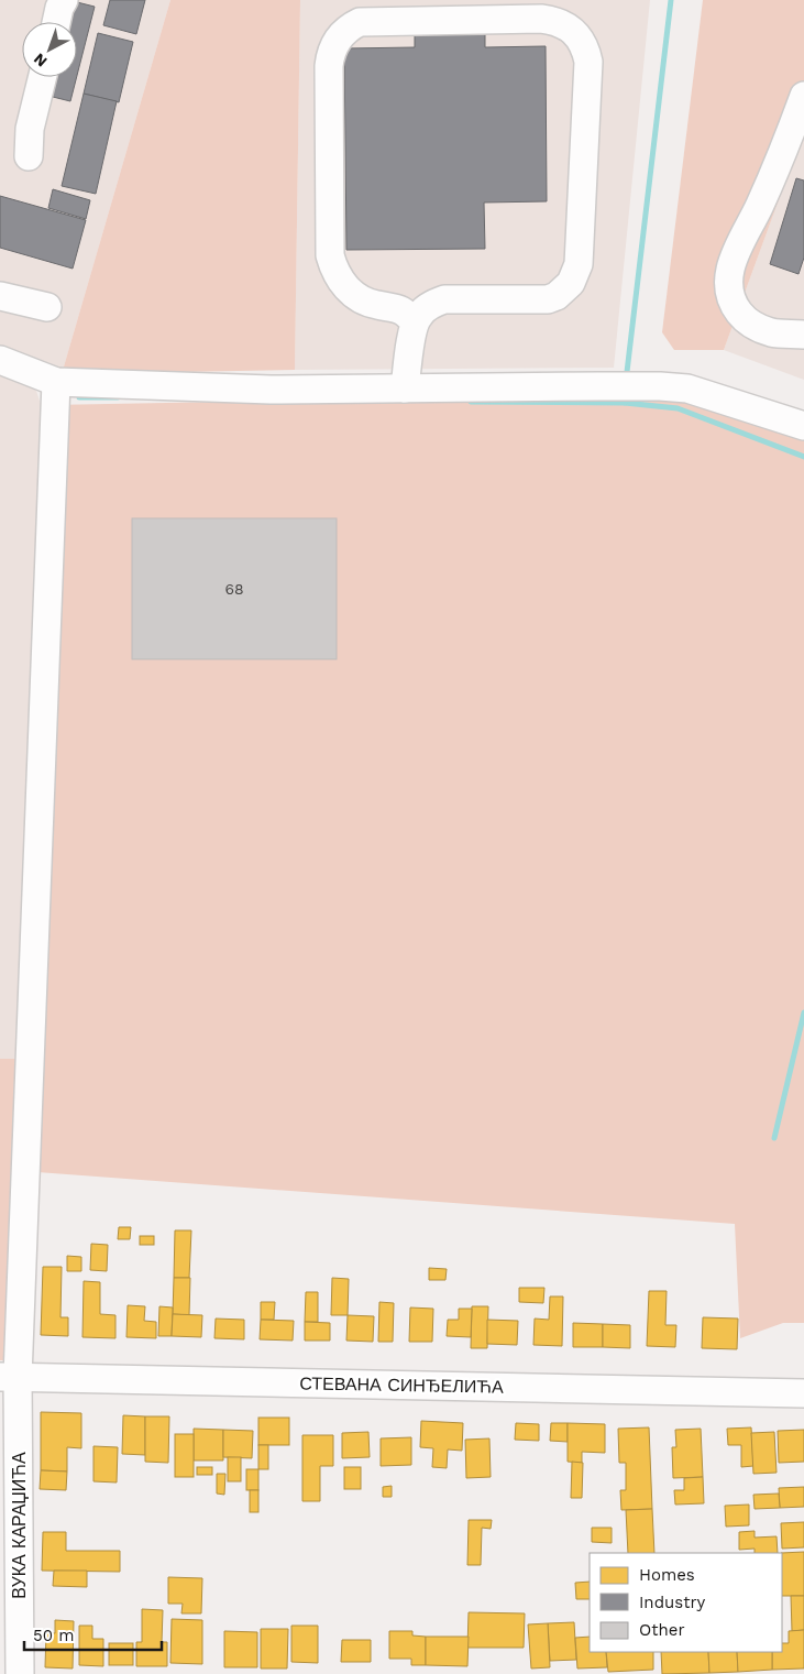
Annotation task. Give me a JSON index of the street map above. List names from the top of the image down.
{
  "streets": {
    "street": ["СТЕВАНА СИНЂЕЛИЋА", "ВУКА КАРАЏИЋА"]
  },
  "crossings": [
    ["СТЕВАНА СИНЂЕЛИЋА", "ВУКА КАРАЏИЋА"]
  ],
  "house_numbers": ["68"],
  "legend": ["Homes", "Industry", "Other"],
  "scale_bar": "50 m",
  "north": "bottom left"
}
